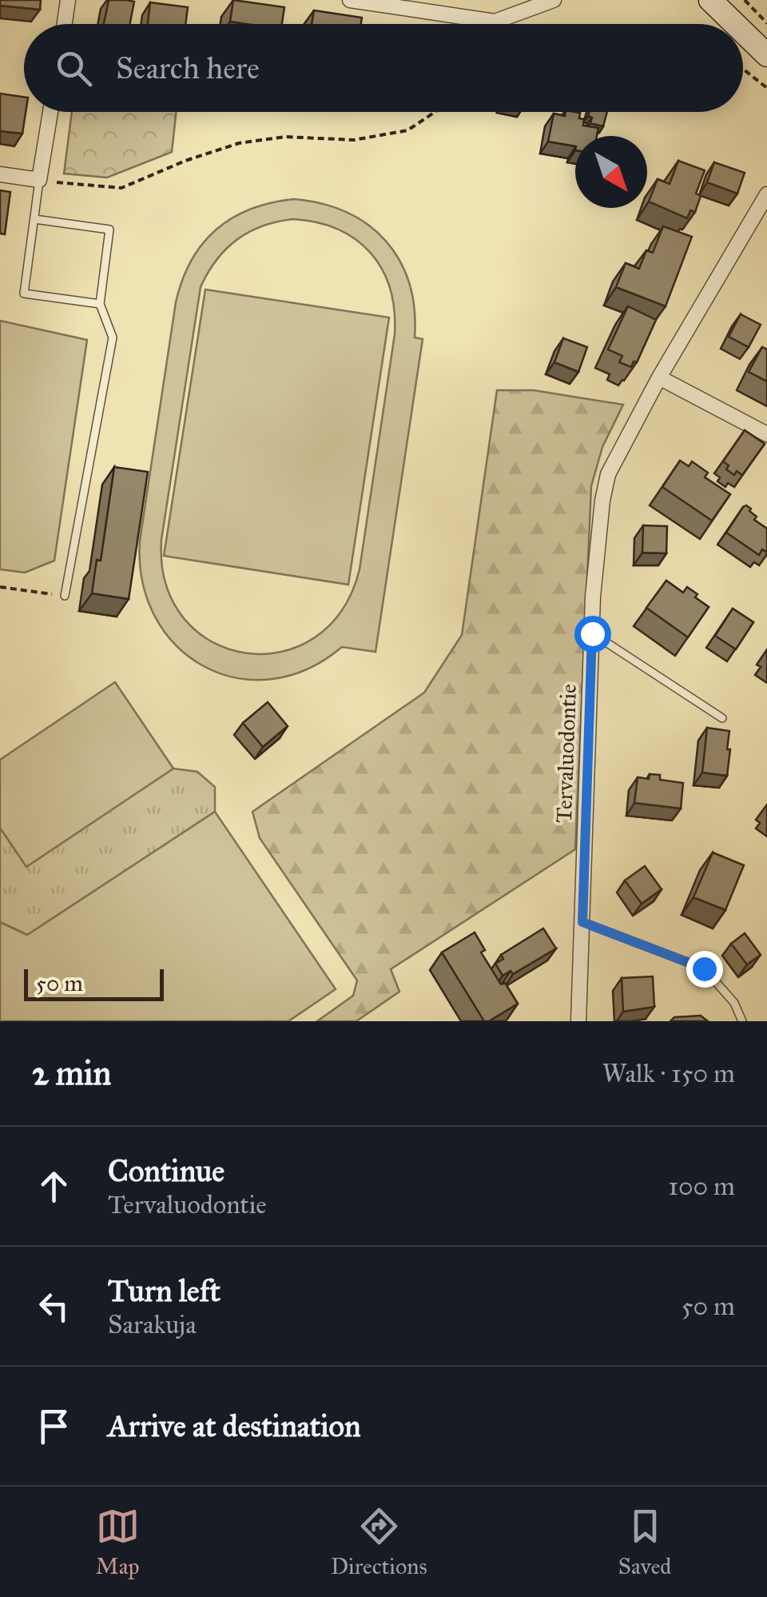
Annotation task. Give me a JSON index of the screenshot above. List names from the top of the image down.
{
  "streets": {
    "street": ["Tervaluodontie"]
  },
  "scale_bar": "50 m",
  "north": "bottom right",
  "page": {
    "search": "Search here",
    "scale": "50 m",
    "heading": ["2 min", "Walk · 150 m"],
    "list": [
      ["Continue", "Tervaluodontie", "100 m"],
      ["Turn left", "Sarakuja", "50 m"],
      "Arrive at destination"
    ],
    "nav": ["Map", "Directions", "Saved"]
  }
}
